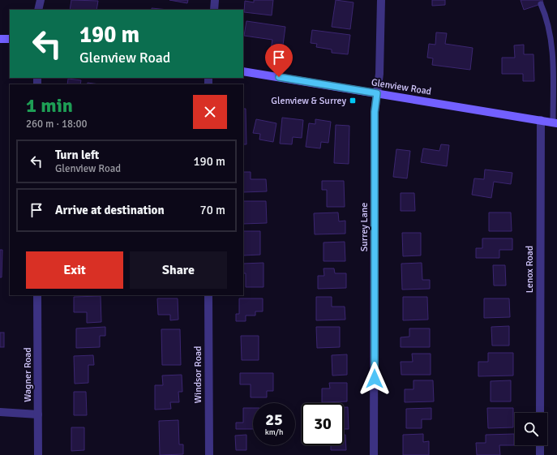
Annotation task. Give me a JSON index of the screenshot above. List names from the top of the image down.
{
  "streets": {
    "main road": ["Glenview Road"],
    "street": [
      "Surrey Lane",
      "Lenox Road",
      "Wagner Road",
      "Windsor Road"
    ]
  },
  "crossings": [
    ["Glenview Road", "Surrey Lane"],
    ["Glenview Road", "Lenox Road"]
  ],
  "places": {
    "transit": ["Glenview & Surrey"]
  },
  "page": {
    "turn": ["190 m", "Glenview Road"],
    "heading": ["1 min", "260 m · 18:00"],
    "list": [
      {
        "name": "Turn left",
        "note": "Glenview Road",
        "value": "190 m"
      },
      {
        "name": "Arrive at destination",
        "value": "70 m"
      }
    ],
    "buttons": ["Exit", "Share"],
    "speed": "25 km/h",
    "limit": "30"
  }
}
